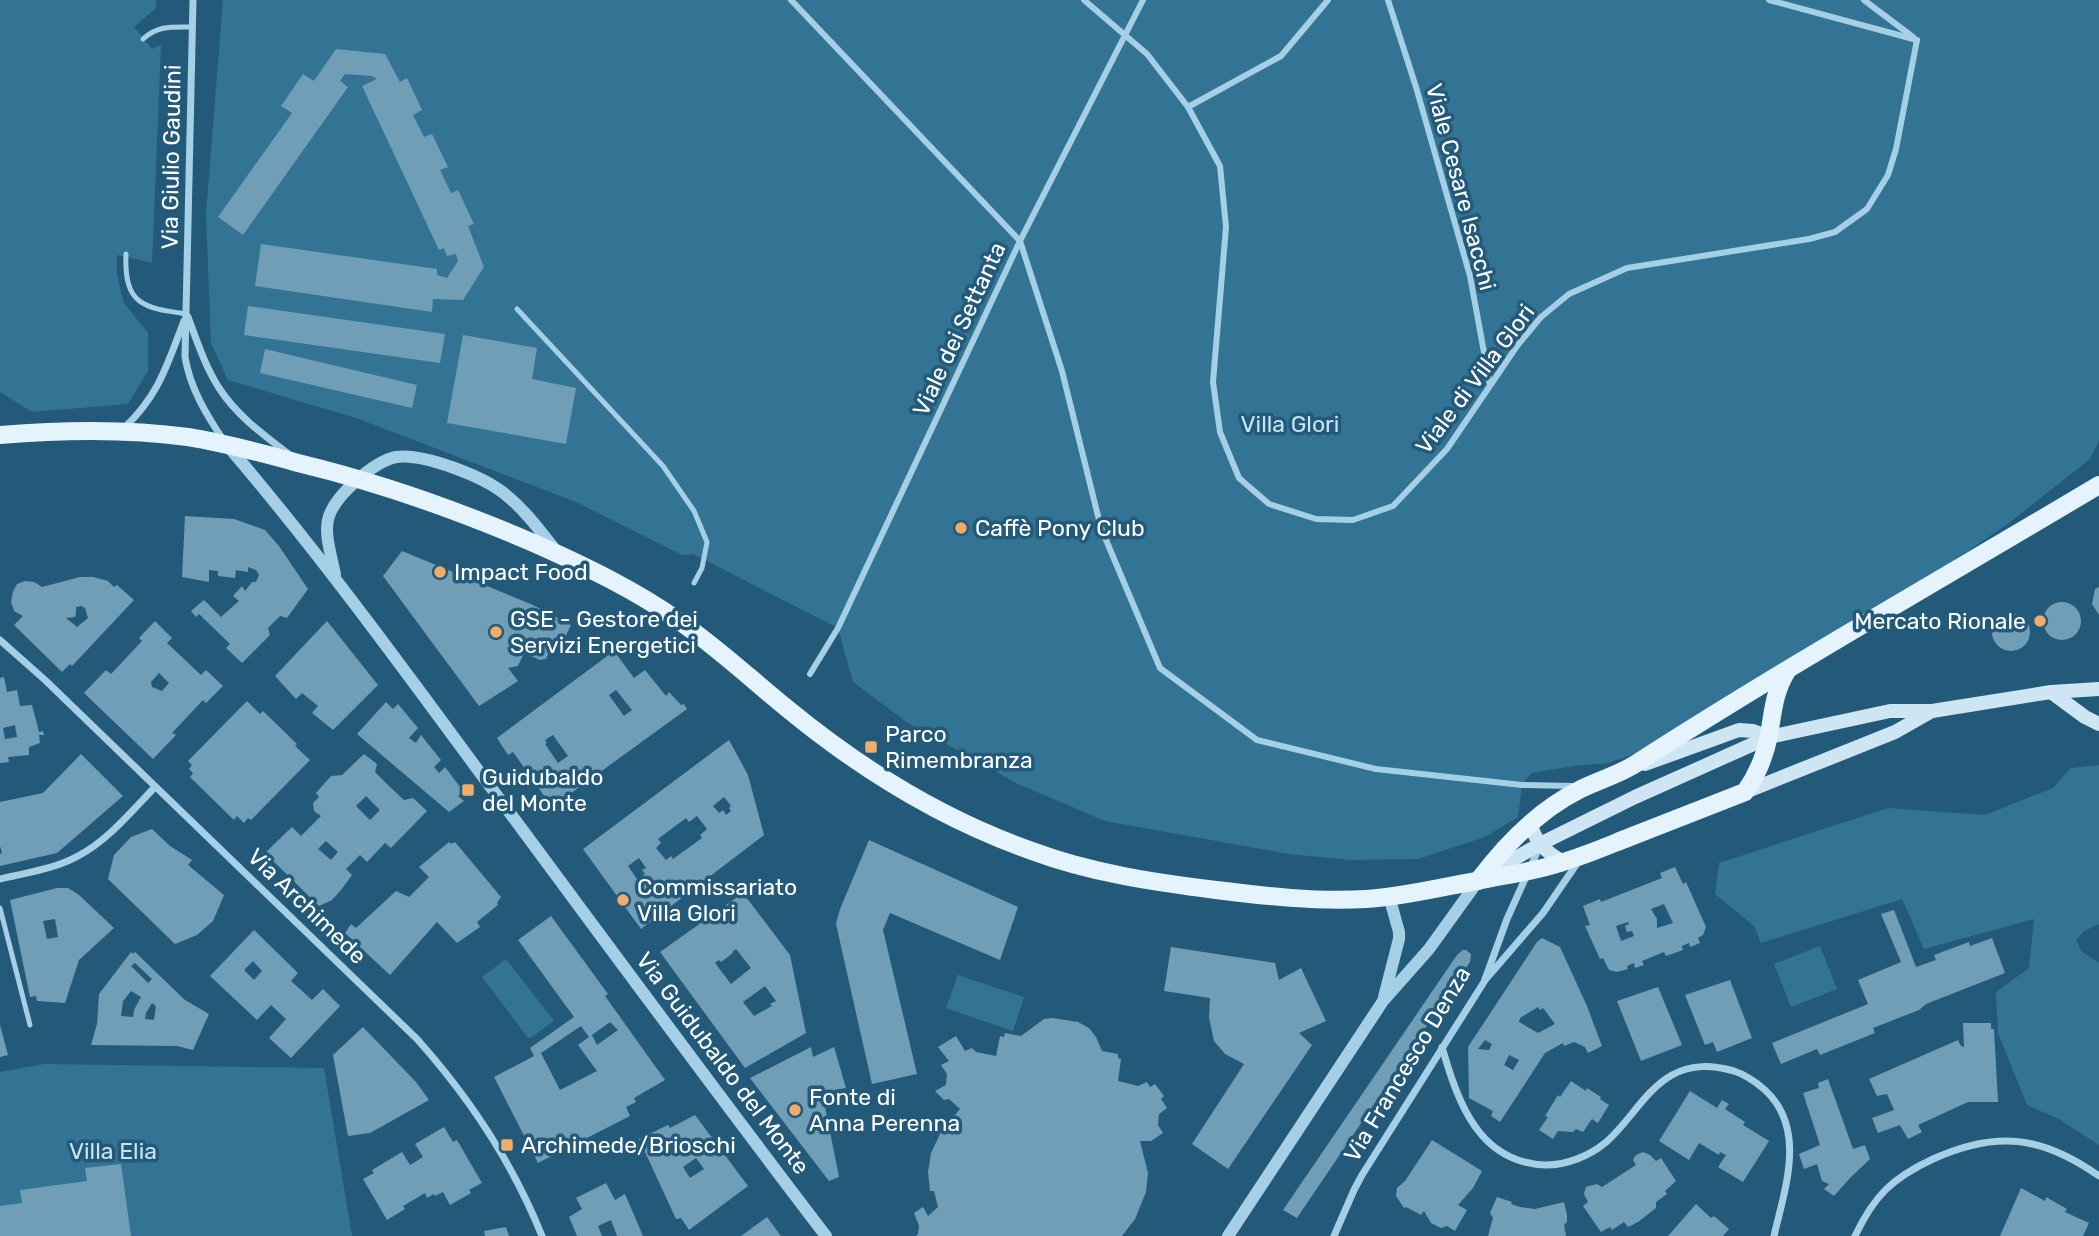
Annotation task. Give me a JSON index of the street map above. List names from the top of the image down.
{
  "streets": {
    "street": [
      "Via Giulio Gaudini",
      "Viale Cesare Isacchi",
      "Viale dei Settanta",
      "Viale di Villa Glori",
      "Via Archimede",
      "Via Guidubaldo del Monte",
      "Via Francesco Denza"
    ]
  },
  "crossings": [
    ["Via Giulio Gaudini", "Via Guidubaldo del Monte"],
    ["Viale Cesare Isacchi", "Viale di Villa Glori"],
    ["Viale dei Settanta", "Viale di Villa Glori"]
  ],
  "parks": ["Villa Glori", "Villa Elia"],
  "places": {
    "other": [
      "Caffè Pony Club",
      "Impact Food",
      "Mercato Rionale",
      "GSE - Gestore dei Servizi Energetici",
      "Commissariato Villa Glori",
      "Fonte di Anna Perenna"
    ],
    "transit": ["Parco Rimembranza", "Guidubaldo del Monte", "Archimede/Brioschi"]
  }
}
